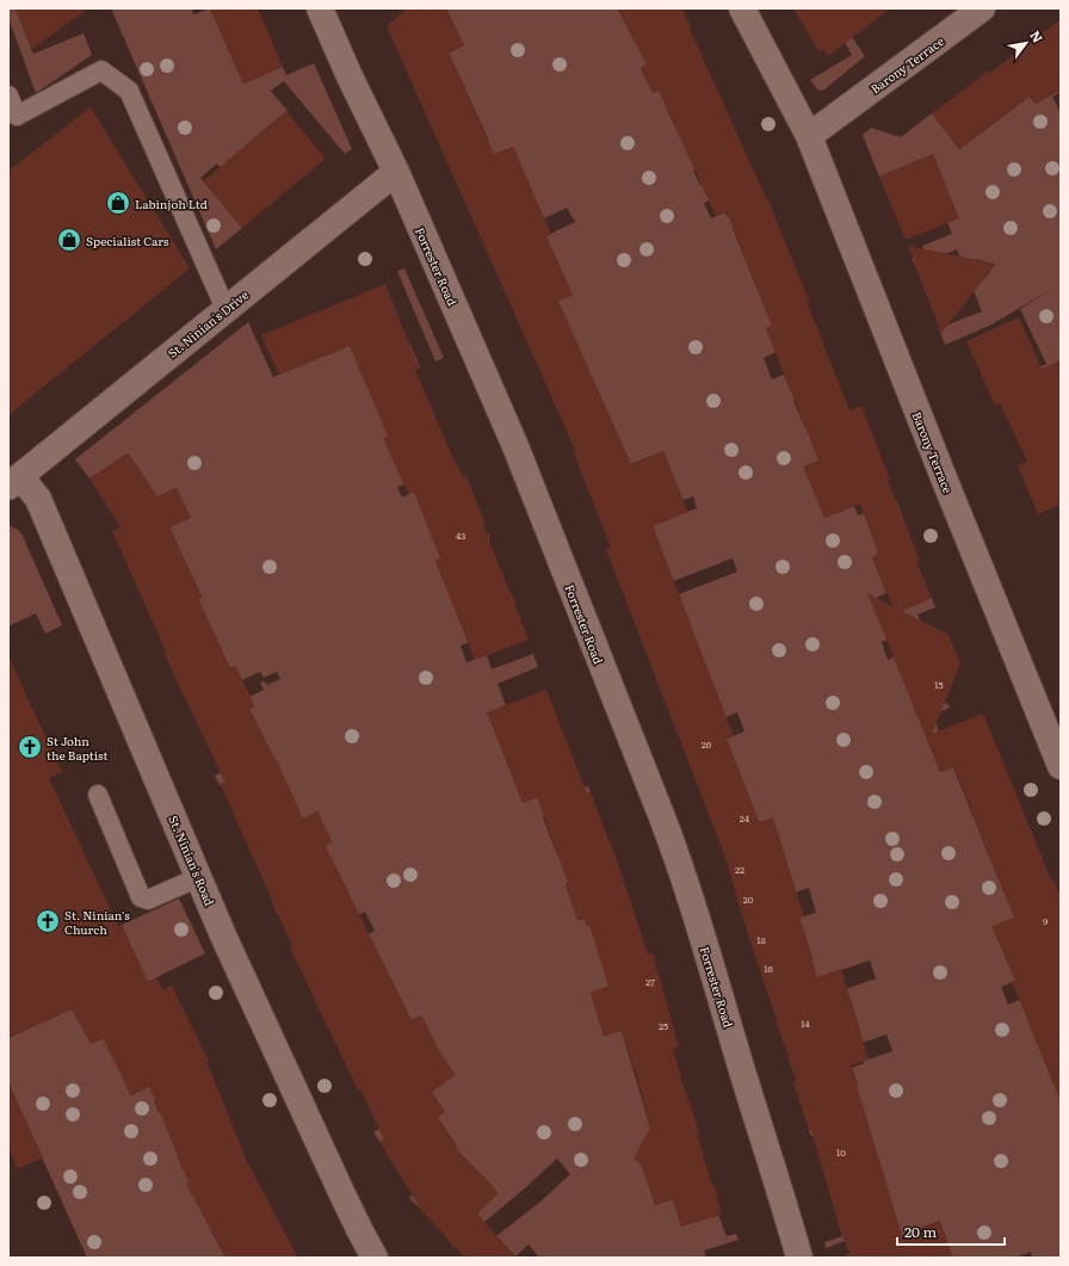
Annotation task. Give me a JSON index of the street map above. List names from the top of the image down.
{
  "streets": {
    "street": [
      "Barony Terrace",
      "Forrester Road",
      "St. Ninian's Drive",
      "St. Ninian's Road"
    ]
  },
  "crossings": [
    ["Forrester Road", "St. Ninian's Drive"],
    ["St. Ninian's Drive", "St. Ninian's Road"]
  ],
  "places": {
    "shop": ["Labinjoh Ltd", "Specialist Cars"],
    "church": ["St John the Baptist", "St. Ninian's Church"]
  },
  "house_numbers": [
    "43",
    "15",
    "26",
    "24",
    "22",
    "20",
    "9",
    "18",
    "16",
    "27",
    "14",
    "25",
    "10"
  ],
  "scale_bar": "20 m",
  "north": "top right"
}
